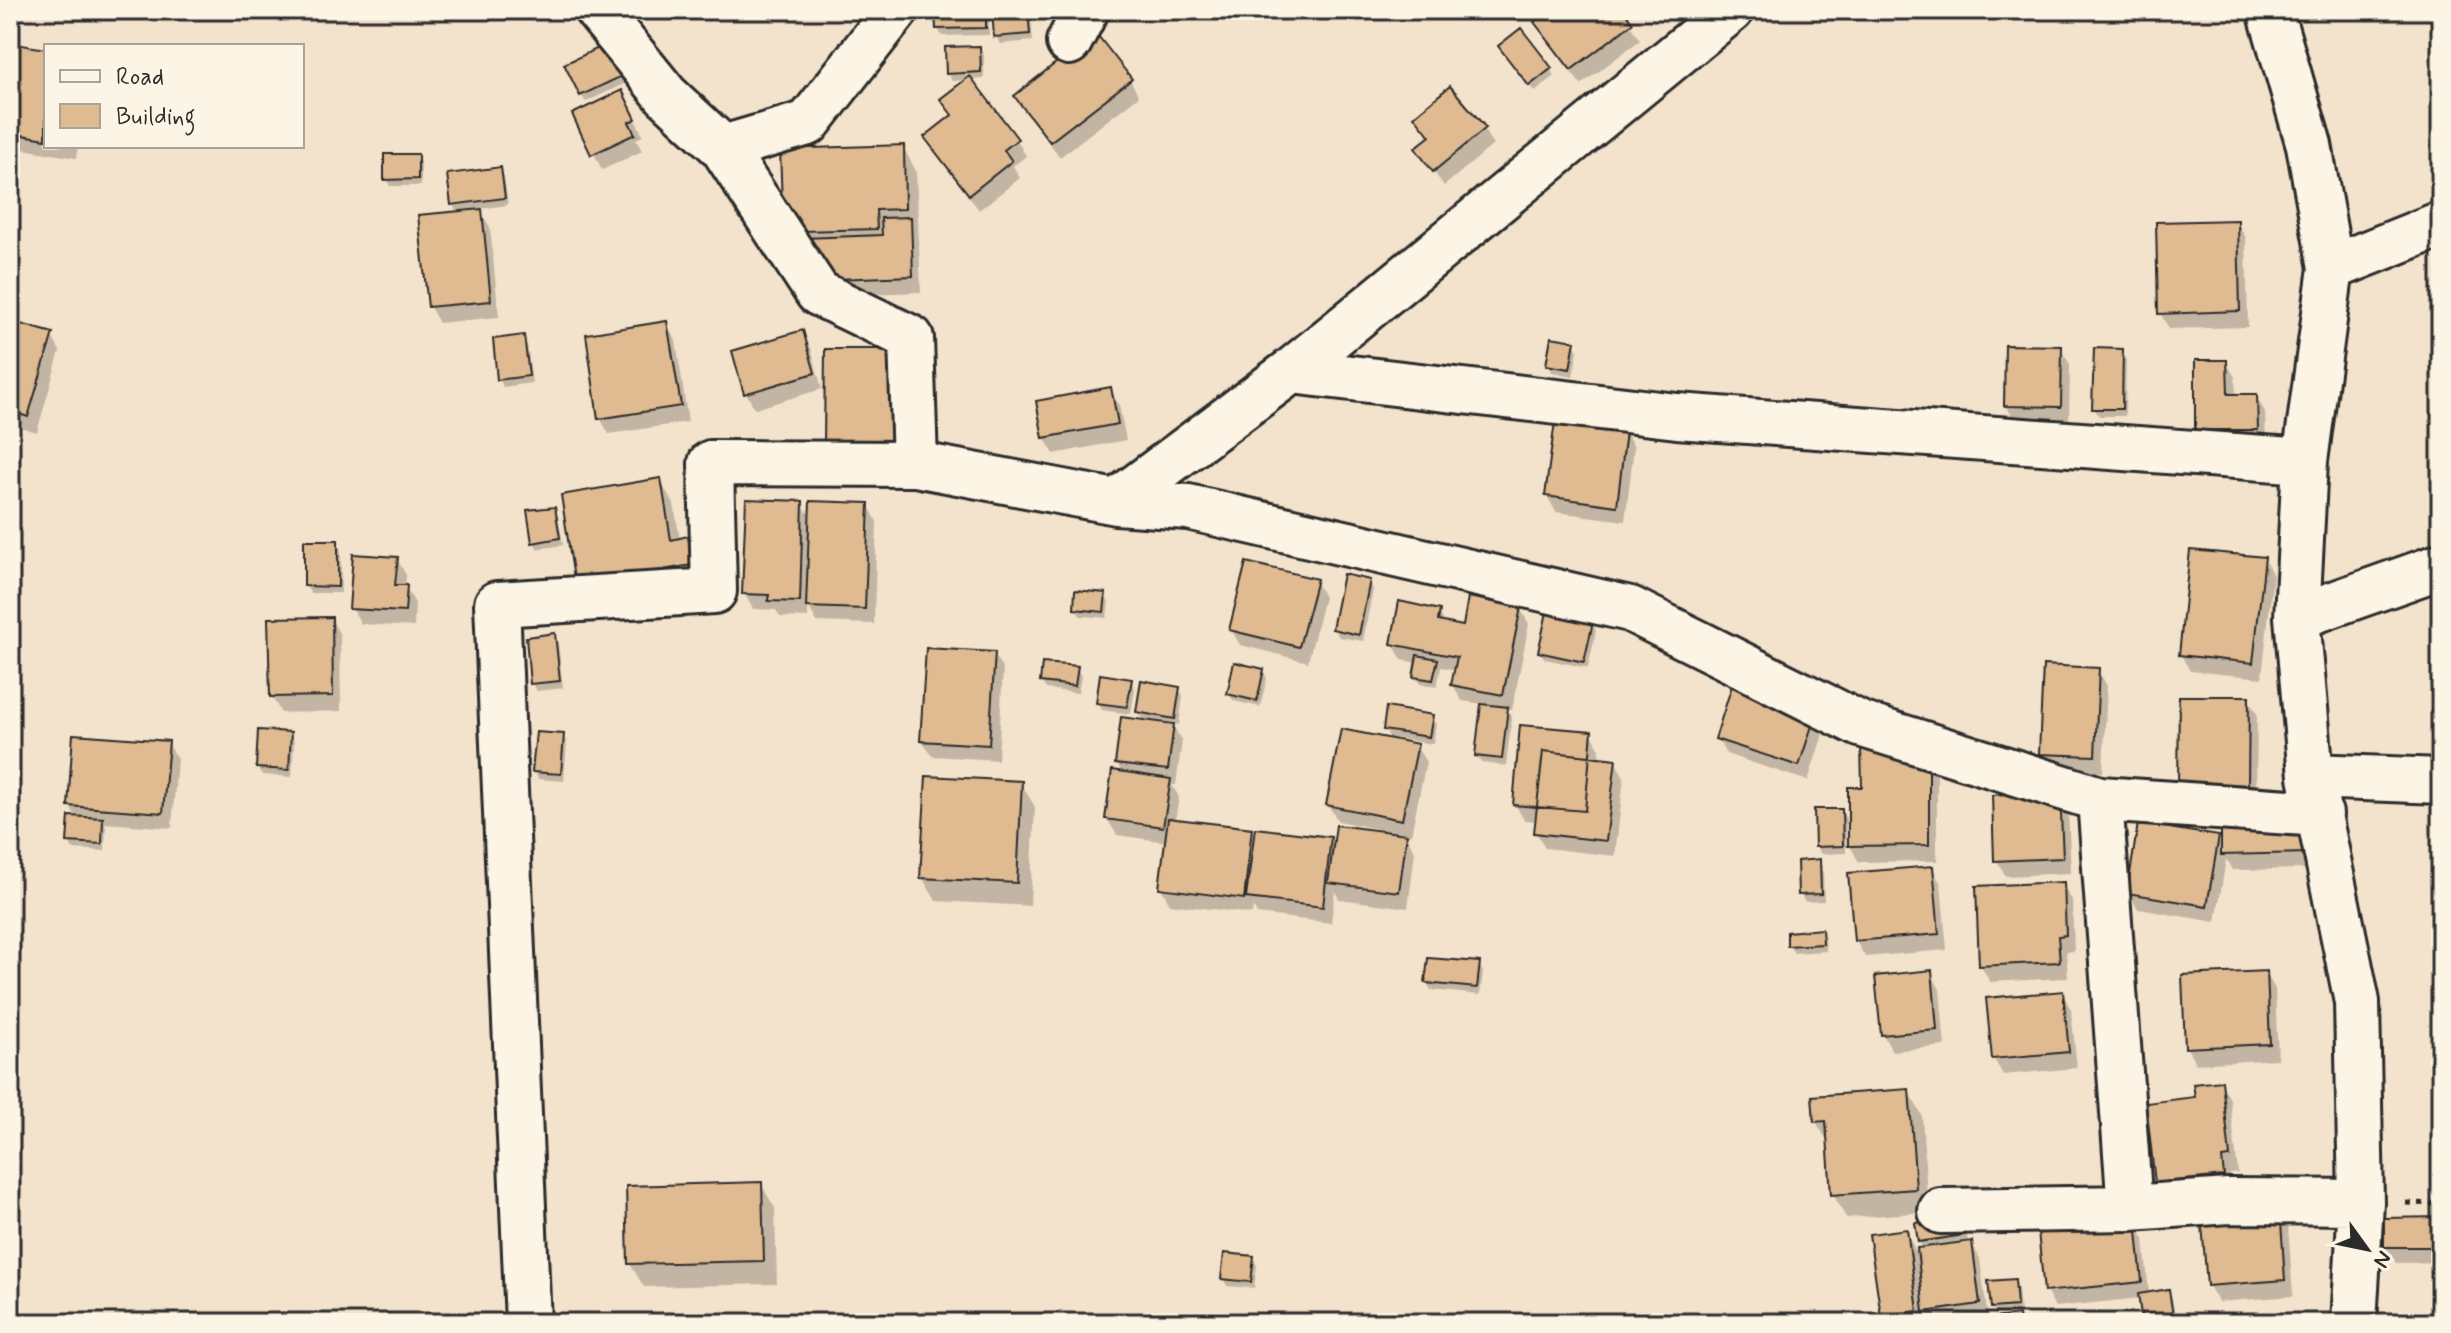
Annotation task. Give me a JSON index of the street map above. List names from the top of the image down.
{
  "legend": ["Road", "Building"],
  "north": "bottom right"
}
